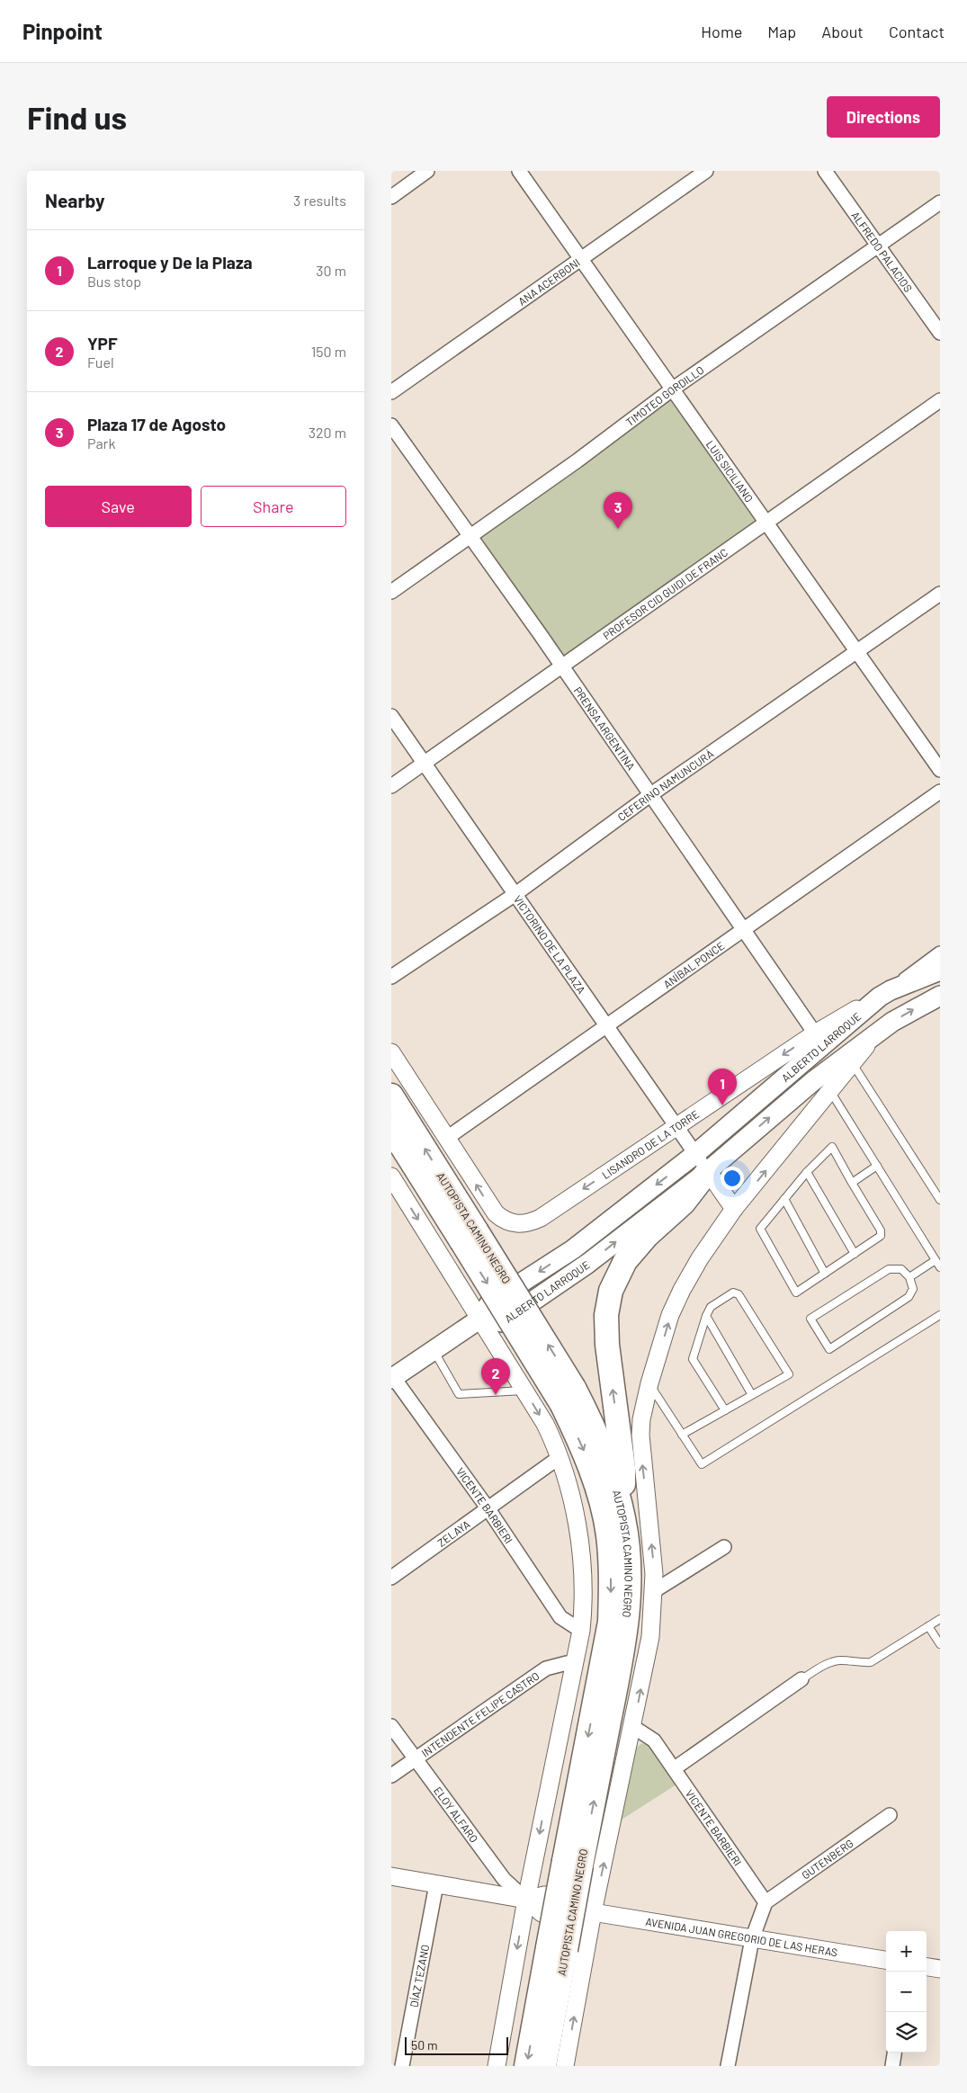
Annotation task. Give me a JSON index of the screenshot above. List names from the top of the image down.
{
  "streets": {
    "highway": ["AUTOPISTA CAMINO NEGRO"],
    "main road": ["ALBERTO LARROQUE"],
    "street": [
      "ALFREDO PALACIOS",
      "ANA ACERBONI",
      "TIMOTEO GORDILLO",
      "LUIS SICILIANO",
      "PROFESOR CID GUIDI DE FRANC",
      "PRENSA ARGENTINA",
      "CEFERINO NAMUNCURÁ",
      "VICTORINO DE LA PLAZA",
      "ANÍBAL PONCE",
      "LISANDRO DE LA TORRE",
      "VICENTE BARBIERI",
      "ZELAYA",
      "INTENDENTE FELIPE CASTRO",
      "ELOY ALFARO",
      "GUTENBERG",
      "AVENIDA JUAN GREGORIO DE LAS HERAS",
      "DÍAZ TEZANO"
    ]
  },
  "crossings": [
    ["ALFREDO PALACIOS", "TIMOTEO GORDILLO"],
    ["ANA ACERBONI", "LUIS SICILIANO"],
    ["TIMOTEO GORDILLO", "LUIS SICILIANO"],
    ["TIMOTEO GORDILLO", "PRENSA ARGENTINA"],
    ["LUIS SICILIANO", "PROFESOR CID GUIDI DE FRANC"],
    ["LUIS SICILIANO", "CEFERINO NAMUNCURÁ"],
    ["PROFESOR CID GUIDI DE FRANC", "PRENSA ARGENTINA"],
    ["PROFESOR CID GUIDI DE FRANC", "VICTORINO DE LA PLAZA"],
    ["PRENSA ARGENTINA", "CEFERINO NAMUNCURÁ"],
    ["PRENSA ARGENTINA", "ANÍBAL PONCE"],
    ["PRENSA ARGENTINA", "LISANDRO DE LA TORRE"],
    ["CEFERINO NAMUNCURÁ", "VICTORINO DE LA PLAZA"],
    ["VICTORINO DE LA PLAZA", "ANÍBAL PONCE"],
    ["VICTORINO DE LA PLAZA", "ALBERTO LARROQUE"],
    ["VICTORINO DE LA PLAZA", "LISANDRO DE LA TORRE"],
    ["ANÍBAL PONCE", "LISANDRO DE LA TORRE"],
    ["ALBERTO LARROQUE", "LISANDRO DE LA TORRE"],
    ["VICENTE BARBIERI", "ZELAYA"],
    ["VICENTE BARBIERI", "GUTENBERG"],
    ["INTENDENTE FELIPE CASTRO", "ELOY ALFARO"],
    ["ELOY ALFARO", "AVENIDA JUAN GREGORIO DE LAS HERAS"],
    ["AVENIDA JUAN GREGORIO DE LAS HERAS", "DÍAZ TEZANO"]
  ],
  "one_way": ["LISANDRO DE LA TORRE"],
  "scale_bar": "50 m",
  "page": {
    "header": "Pinpoint",
    "nav": [
      "Home",
      "Map",
      "About",
      "Contact"
    ],
    "buttons": [
      "Directions",
      ["Save", "Share"]
    ],
    "title": "Find us",
    "heading": ["Nearby", "3 results"],
    "list": [
      {
        "mark": "1",
        "name": "Larroque y De la Plaza",
        "note": "Bus stop",
        "value": "30 m"
      },
      {
        "mark": "2",
        "name": "YPF",
        "note": "Fuel",
        "value": "150 m"
      },
      {
        "mark": "3",
        "name": "Plaza 17 de Agosto",
        "note": "Park",
        "value": "320 m"
      }
    ],
    "pins": ["3", "1", "2"],
    "map_buttons": ["+", "−"],
    "scale": "50 m"
  }
}
